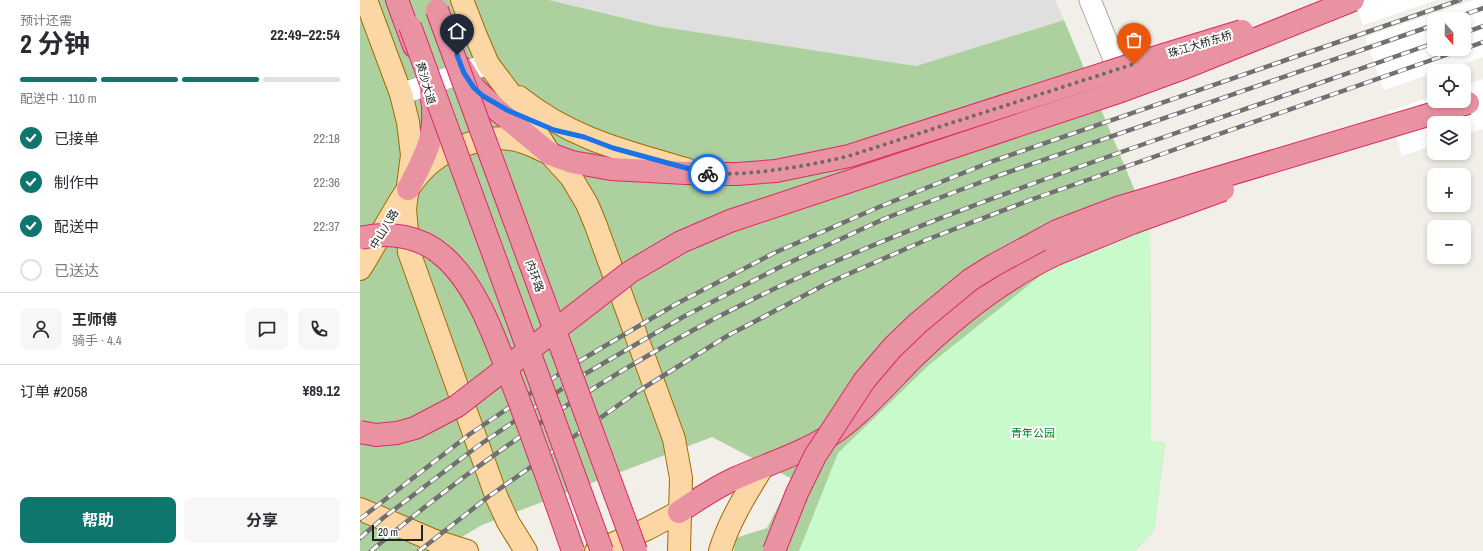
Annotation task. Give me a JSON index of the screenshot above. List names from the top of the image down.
{
  "streets": {
    "highway": ["珠江大桥东桥", "黄沙大道", "内环路"],
    "main road": ["中山八路"]
  },
  "crossings": [
    ["黄沙大道", "中山八路"]
  ],
  "parks": ["青年公园"],
  "scale_bar": "20 m",
  "north": "bottom",
  "page": {
    "heading": ["2 分钟", "预计还需", "22:49–22:54"],
    "panel": [
      "王师傅",
      "骑手 · 4.4",
      "订单 #2058",
      "¥89.12"
    ],
    "map_buttons": ["+", "−"],
    "bar": "配送中 · 110 m",
    "list": [
      ["已接单", "22:18"],
      ["制作中", "22:36"],
      ["配送中", "22:37"],
      "已送达"
    ],
    "buttons": ["帮助", "分享"],
    "scale": "20 m"
  }
}
